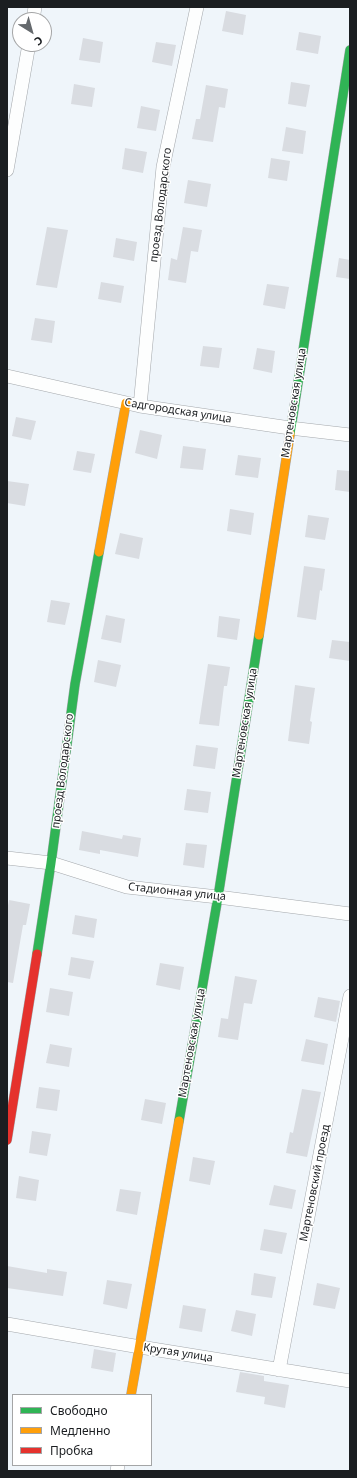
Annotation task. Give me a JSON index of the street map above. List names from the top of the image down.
{
  "streets": {
    "street": [
      "проезд Володарского",
      "Мартеновская улица",
      "Садгородская улица",
      "Стадионная улица",
      "Мартеновский проезд",
      "Крутая улица"
    ]
  },
  "crossings": [
    ["проезд Володарского", "Садгородская улица"],
    ["проезд Володарского", "Стадионная улица"],
    ["Мартеновская улица", "Садгородская улица"],
    ["Мартеновская улица", "Стадионная улица"],
    ["Мартеновская улица", "Крутая улица"],
    ["Мартеновский проезд", "Крутая улица"]
  ],
  "legend": ["Свободно", "Медленно", "Пробка"],
  "north": "bottom right"
}
